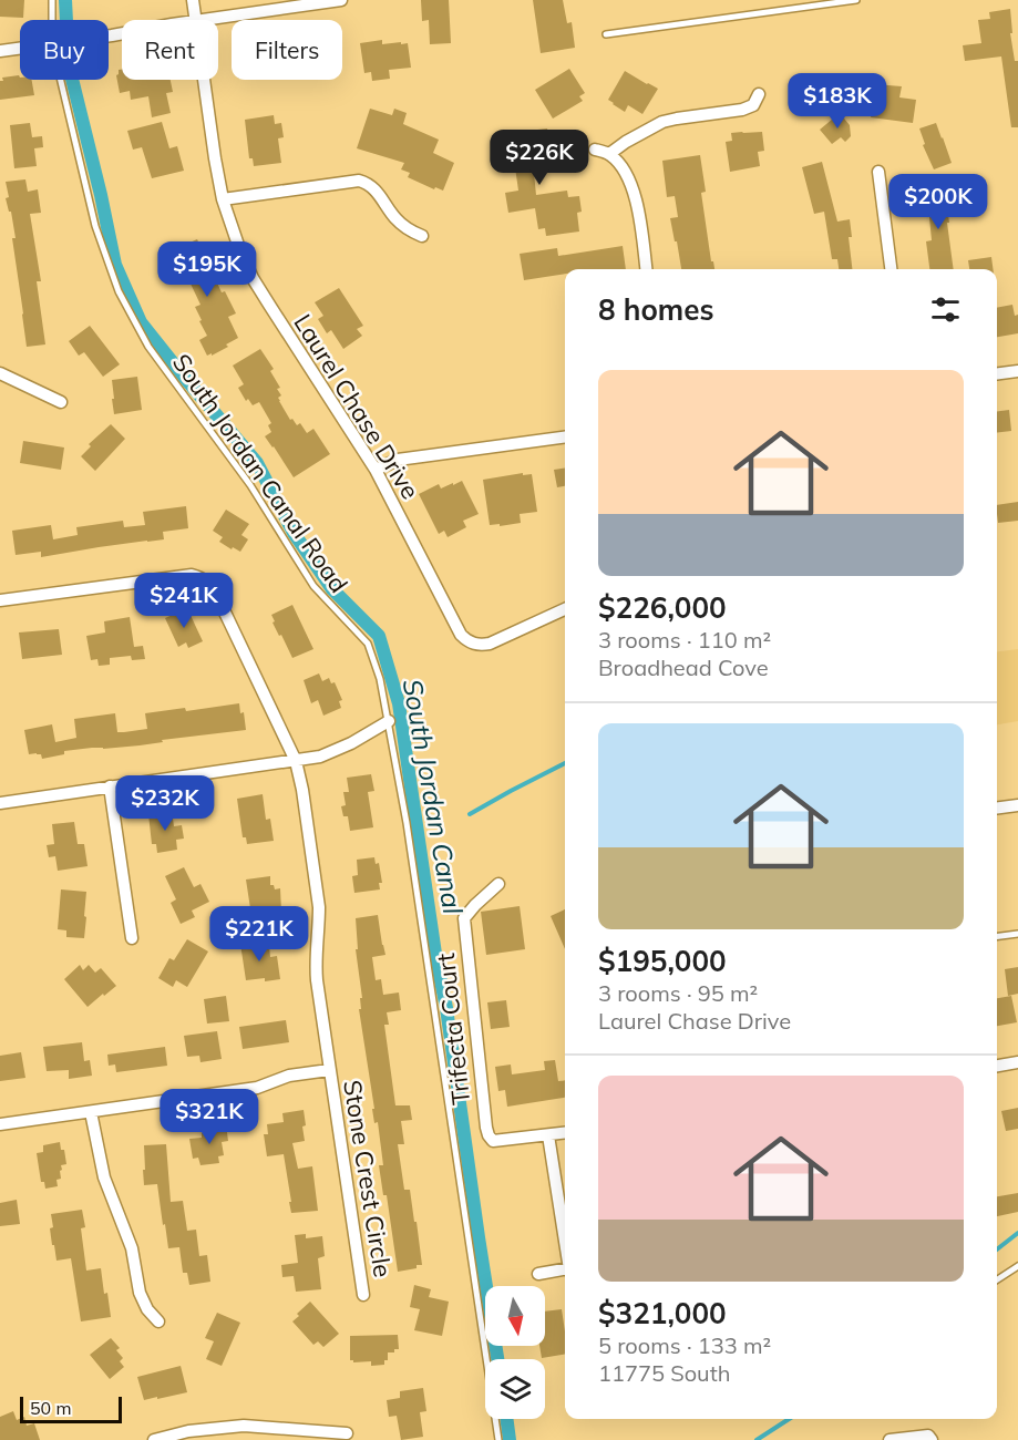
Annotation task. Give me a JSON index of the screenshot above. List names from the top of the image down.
{
  "streets": {
    "street": ["Laurel Chase Drive", "Trifecta Court", "Stone Crest Circle"],
    "lane": ["South Jordan Canal Road"]
  },
  "water": ["South Jordan Canal"],
  "scale_bar": "50 m",
  "north": "bottom",
  "page": {
    "chip": ["Buy", "Rent", "Filters"],
    "price": [
      "$183K",
      "$226K",
      "$200K",
      "$195K",
      "$241K",
      "$232K",
      "$221K",
      "$321K"
    ],
    "heading": "8 homes",
    "list": [
      {
        "name": "$226,000",
        "note": "3 rooms · 110 m² · Broadhead Cove"
      },
      {
        "name": "$195,000",
        "note": "3 rooms · 95 m² · Laurel Chase Drive"
      },
      {
        "name": "$321,000",
        "note": "5 rooms · 133 m² · 11775 South"
      }
    ],
    "scale": "50 m"
  }
}
